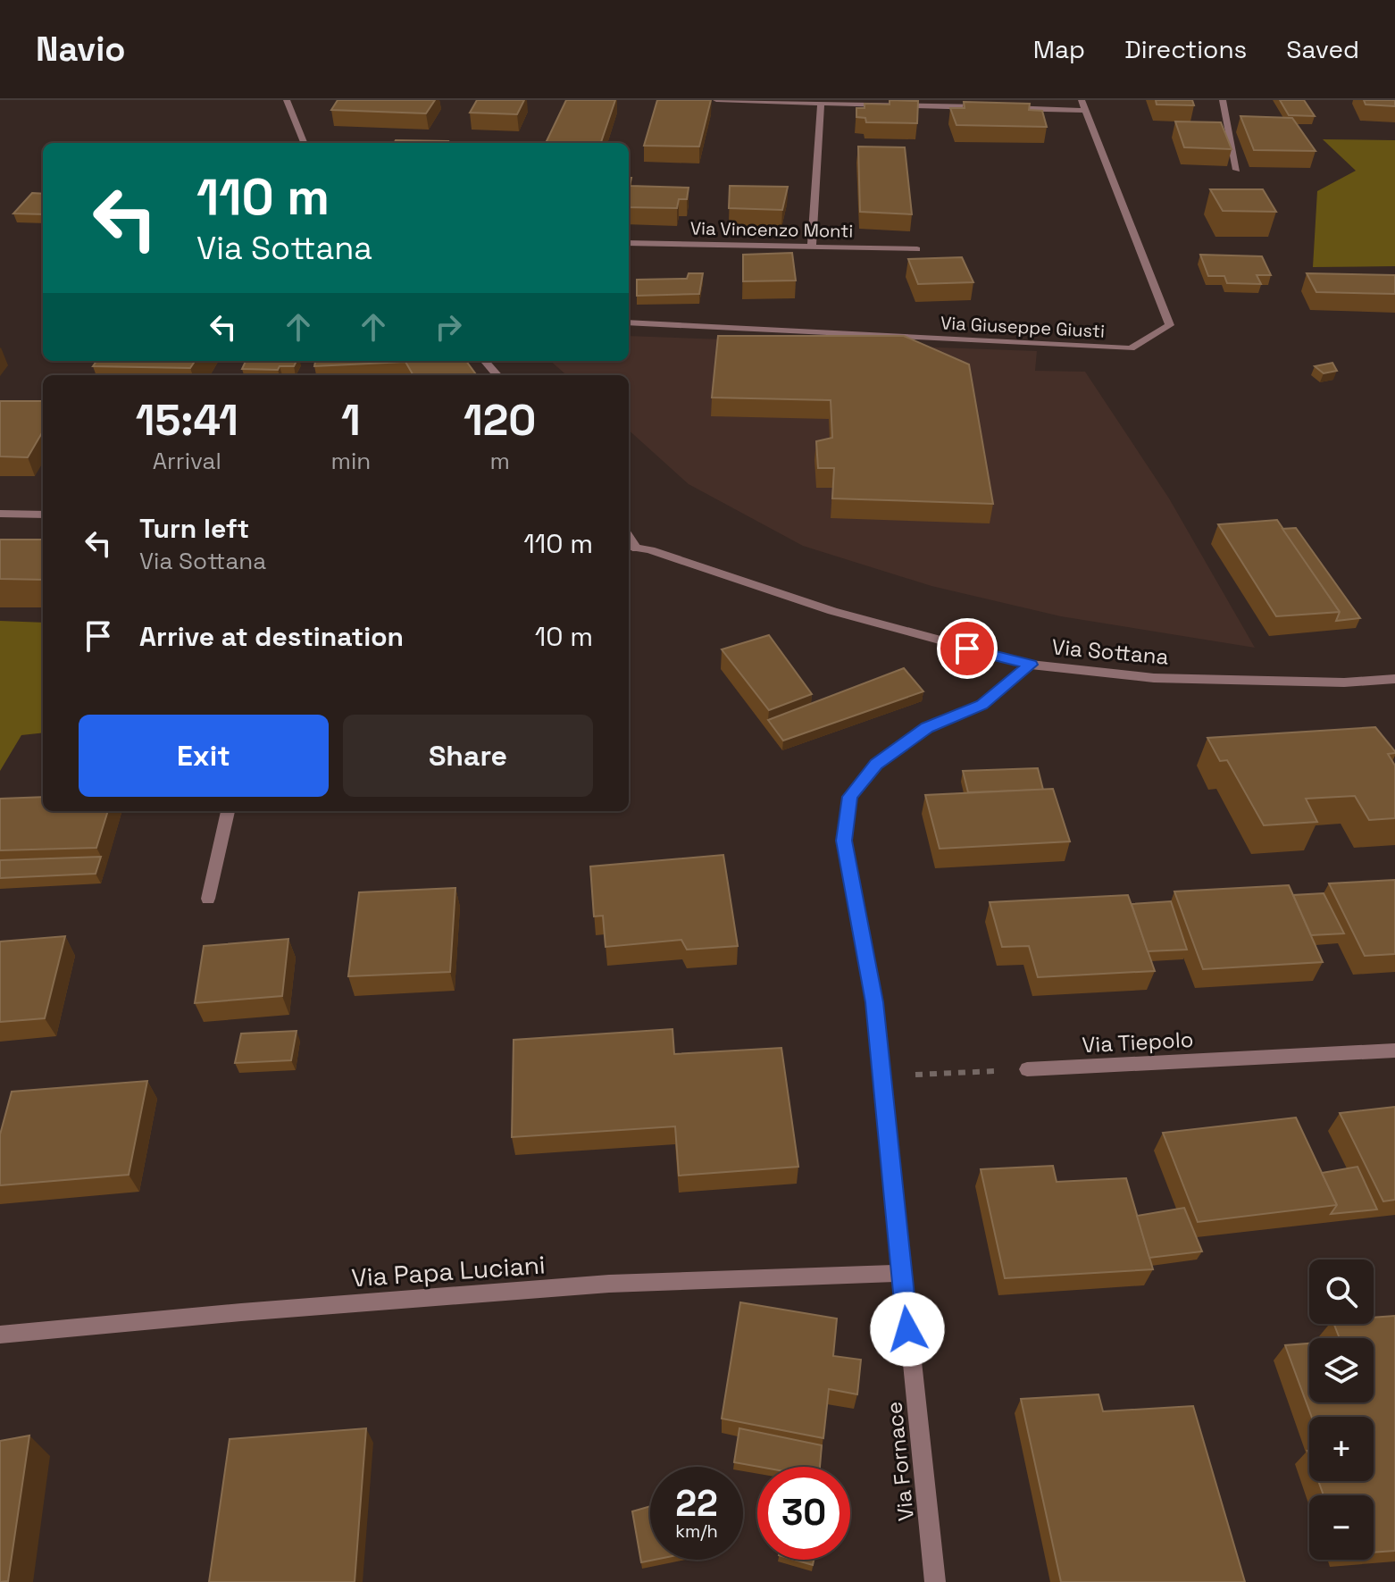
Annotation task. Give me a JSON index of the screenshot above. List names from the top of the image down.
{
  "streets": {
    "street": [
      "Via Vincenzo Monti",
      "Via Giuseppe Giusti",
      "Via Sottana",
      "Via Tiepolo",
      "Via Papa Luciani",
      "Via Fornace"
    ]
  },
  "crossings": [
    ["Via Sottana", "Via Fornace"],
    ["Via Papa Luciani", "Via Fornace"]
  ],
  "page": {
    "header": "Navio",
    "nav": ["Map", "Directions", "Saved"],
    "turn": ["110 m", "Via Sottana"],
    "eta": [
      "15:41",
      "Arrival",
      "1",
      "min",
      "120",
      "m"
    ],
    "list": [
      {
        "name": "Turn left",
        "note": "Via Sottana",
        "value": "110 m"
      },
      {
        "name": "Arrive at destination",
        "value": "10 m"
      }
    ],
    "buttons": ["Exit", "Share"],
    "map_buttons": ["+", "−"],
    "speed": "22 km/h",
    "limit": "30"
  }
}
